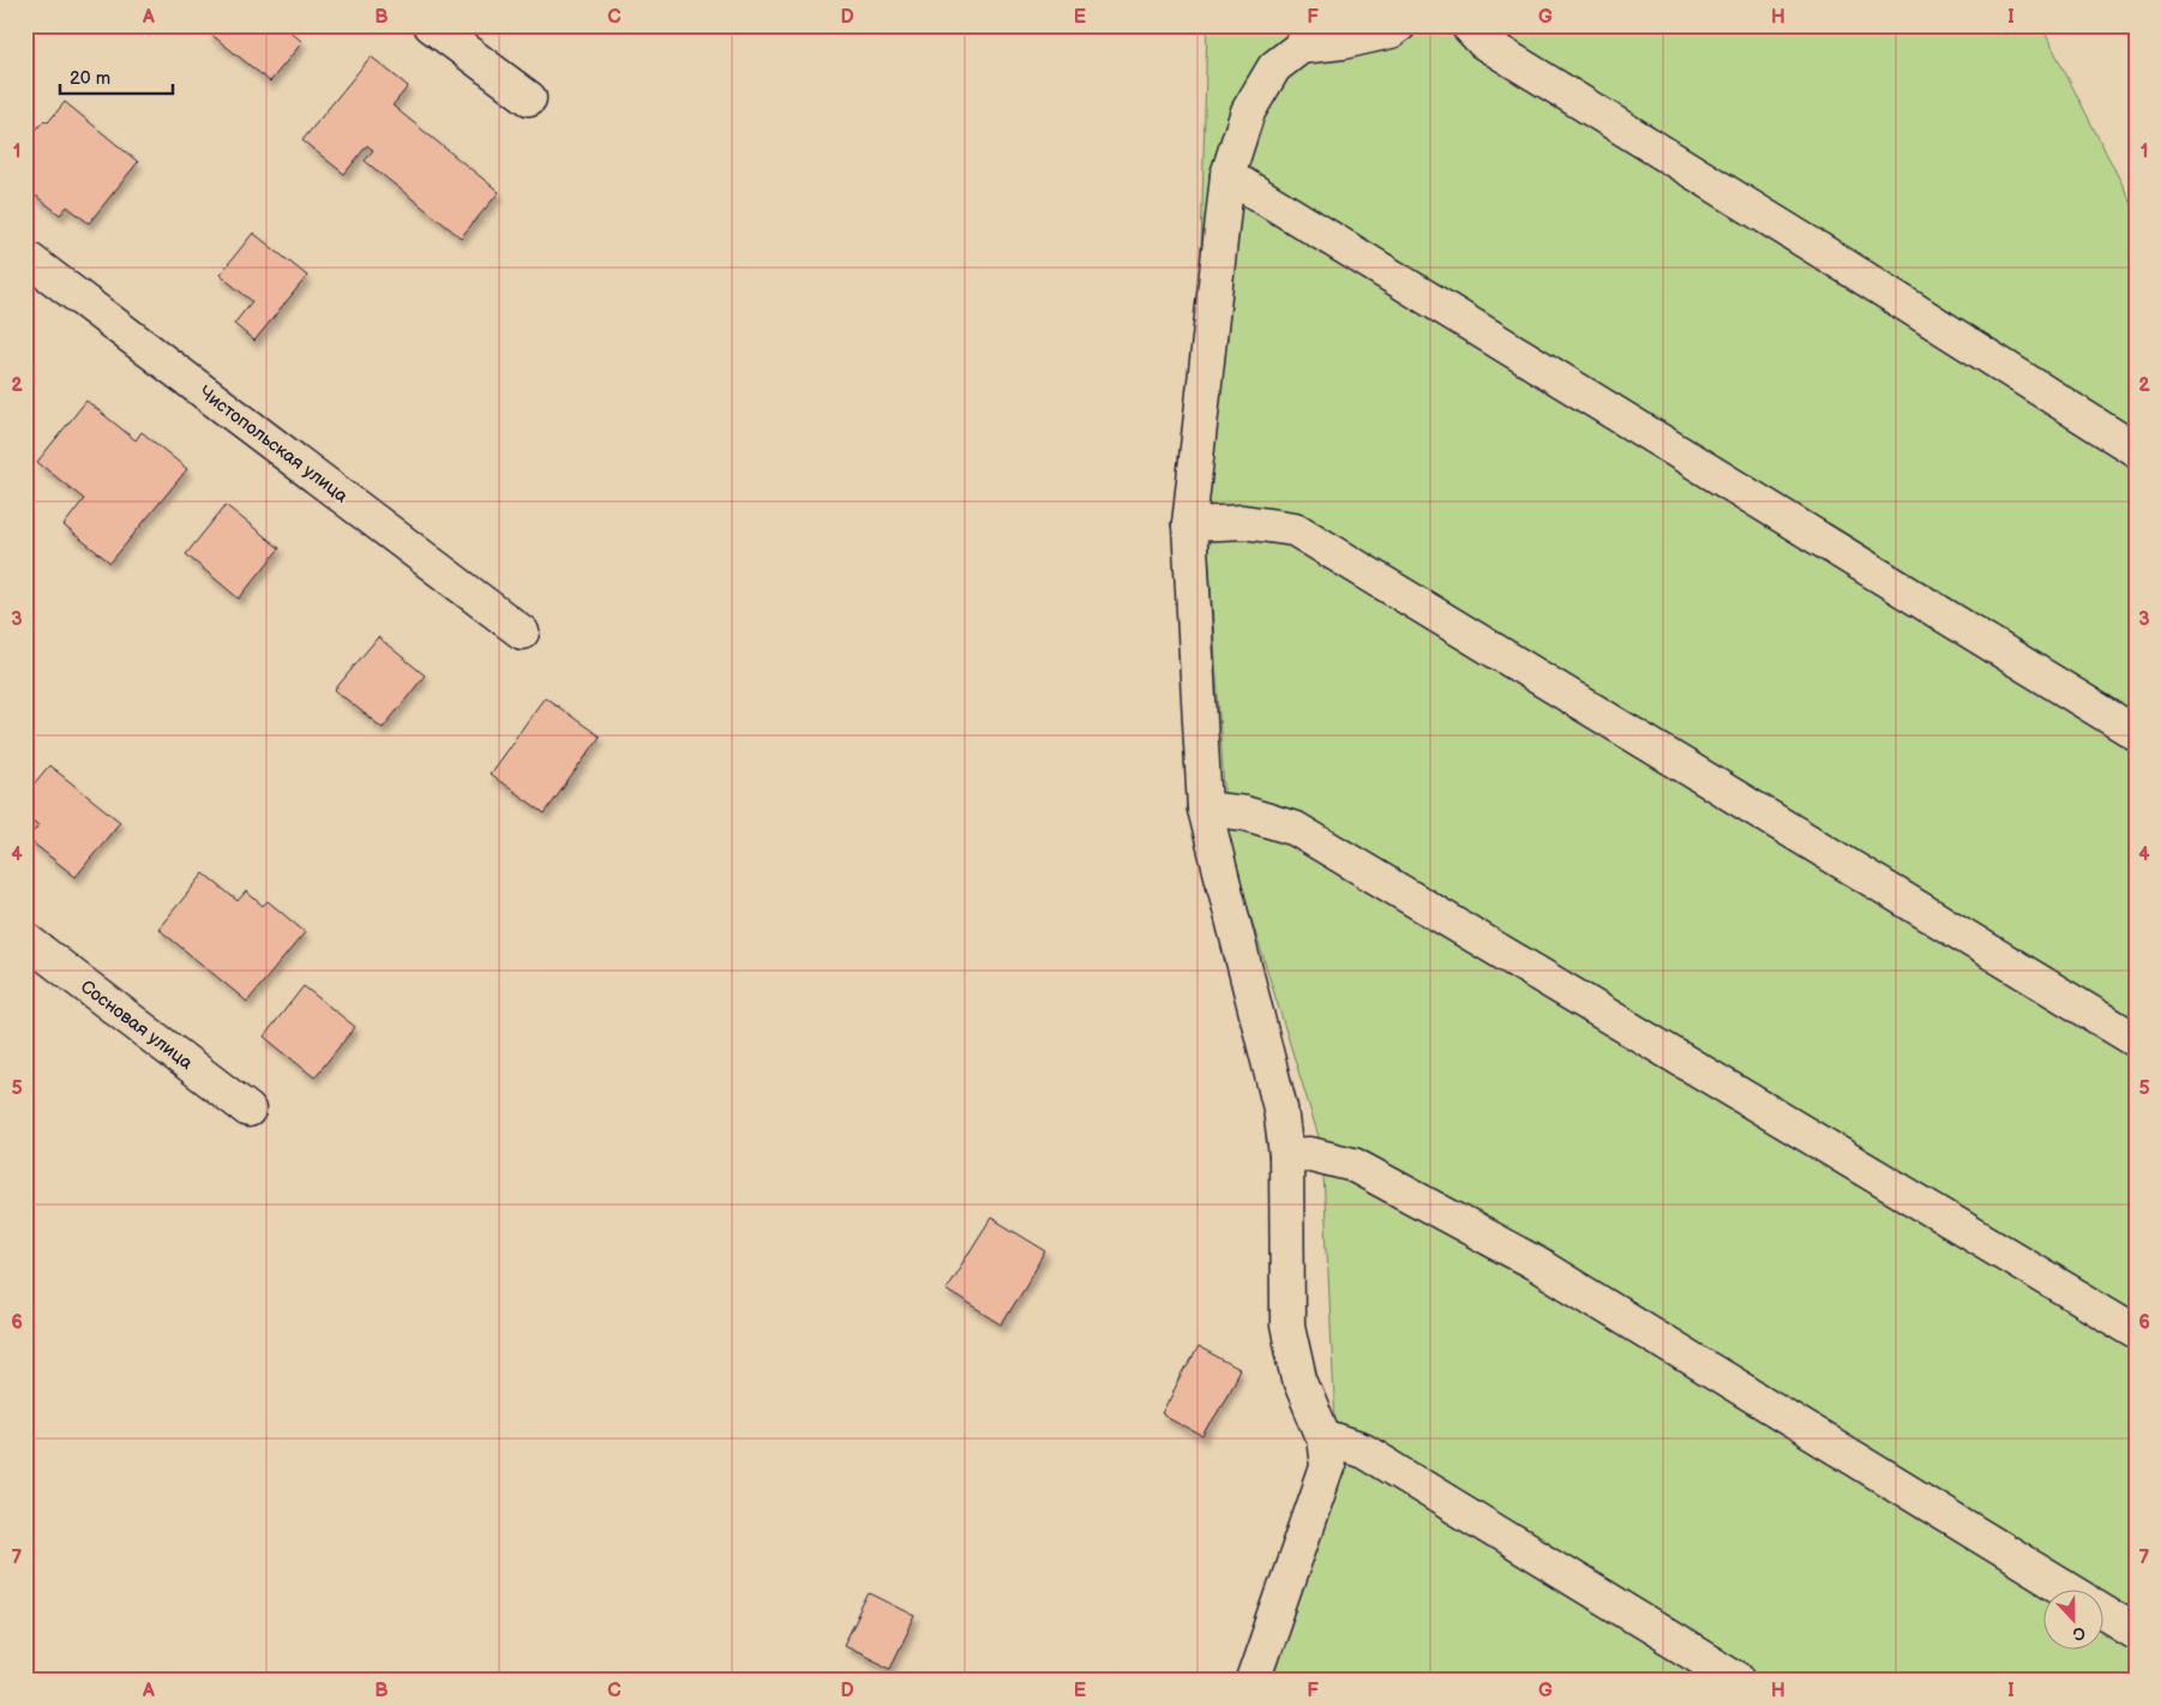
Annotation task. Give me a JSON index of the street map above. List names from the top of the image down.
{
  "streets": {
    "street": ["Чистопольская улица", "Сосновая улица"]
  },
  "scale_bar": "20 m",
  "north": "bottom",
  "grid": {
    "columns": [
      "A",
      "B",
      "C",
      "D",
      "E",
      "F",
      "G",
      "H",
      "I"
    ],
    "rows": [
      "1",
      "2",
      "3",
      "4",
      "5",
      "6",
      "7"
    ]
  }
}
